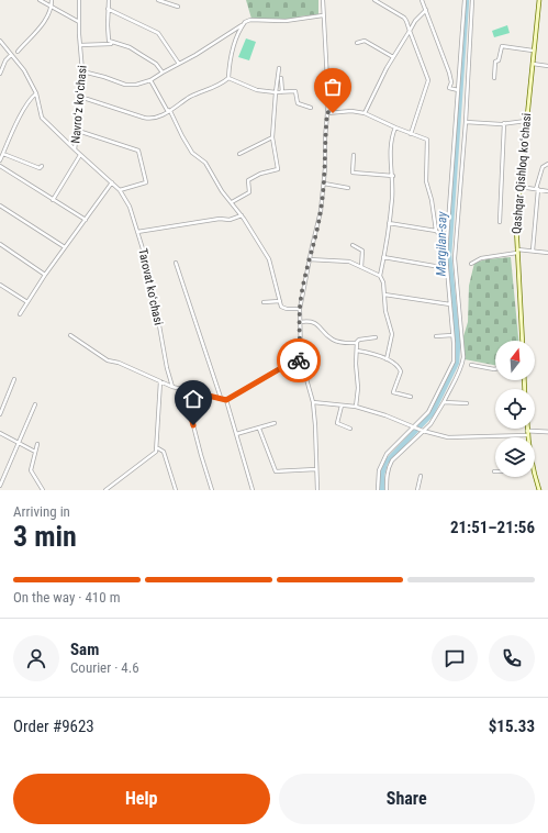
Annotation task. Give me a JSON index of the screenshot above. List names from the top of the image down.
{
  "streets": {
    "main road": ["Qashqar Qishloq koʻchasi"],
    "street": ["Navroʻz koʻchasi", "Tarovat koʻchasi"]
  },
  "crossings": [
    ["Navroʻz koʻchasi", "Tarovat koʻchasi"]
  ],
  "water": ["Margilan-say"],
  "north": "top",
  "page": {
    "heading": ["3 min", "Arriving in", "21:51–21:56"],
    "panel": [
      "Sam",
      "Courier · 4.6",
      "Order #9623",
      "$15.33"
    ],
    "bar": "On the way · 410 m",
    "buttons": ["Help", "Share"]
  }
}
